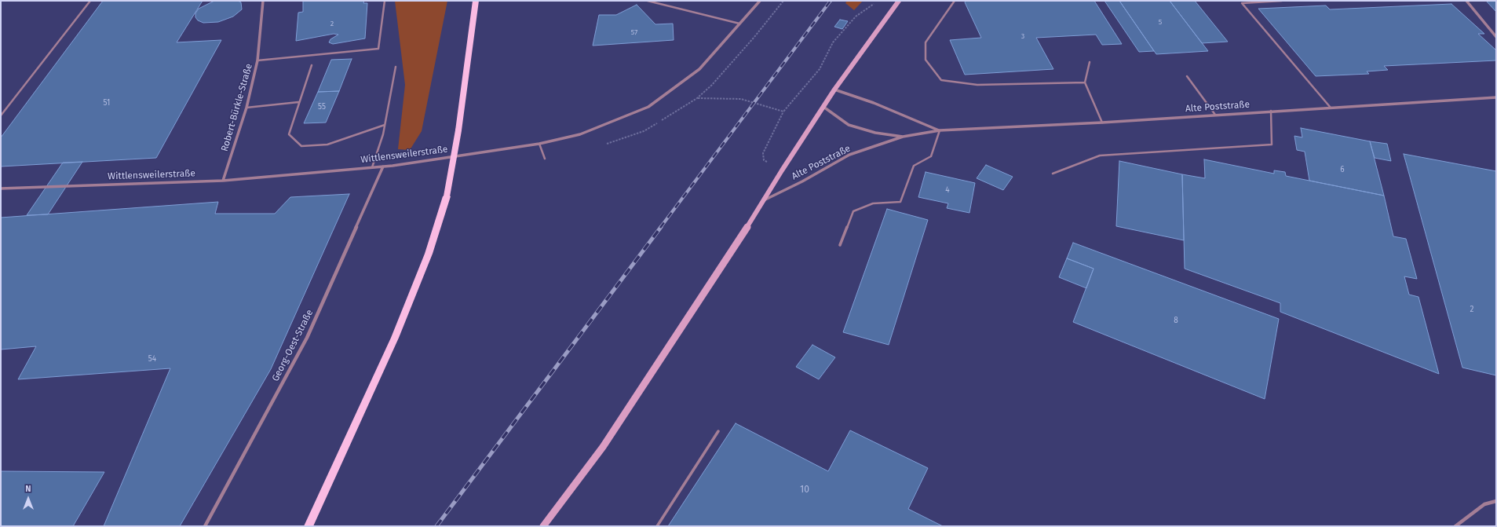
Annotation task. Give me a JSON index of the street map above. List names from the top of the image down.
{
  "streets": {
    "street": [
      "Alte Poststraße",
      "Robert-Bürkle-Straße",
      "Wittlensweilerstraße",
      "Georg-Oest-Straße"
    ]
  },
  "crossings": [
    ["Robert-Bürkle-Straße", "Wittlensweilerstraße"],
    ["Wittlensweilerstraße", "Georg-Oest-Straße"]
  ],
  "house_numbers": [
    "5",
    "2",
    "57",
    "3",
    "51",
    "55",
    "6",
    "4",
    "2",
    "8",
    "54",
    "10"
  ],
  "north": "top"
}
